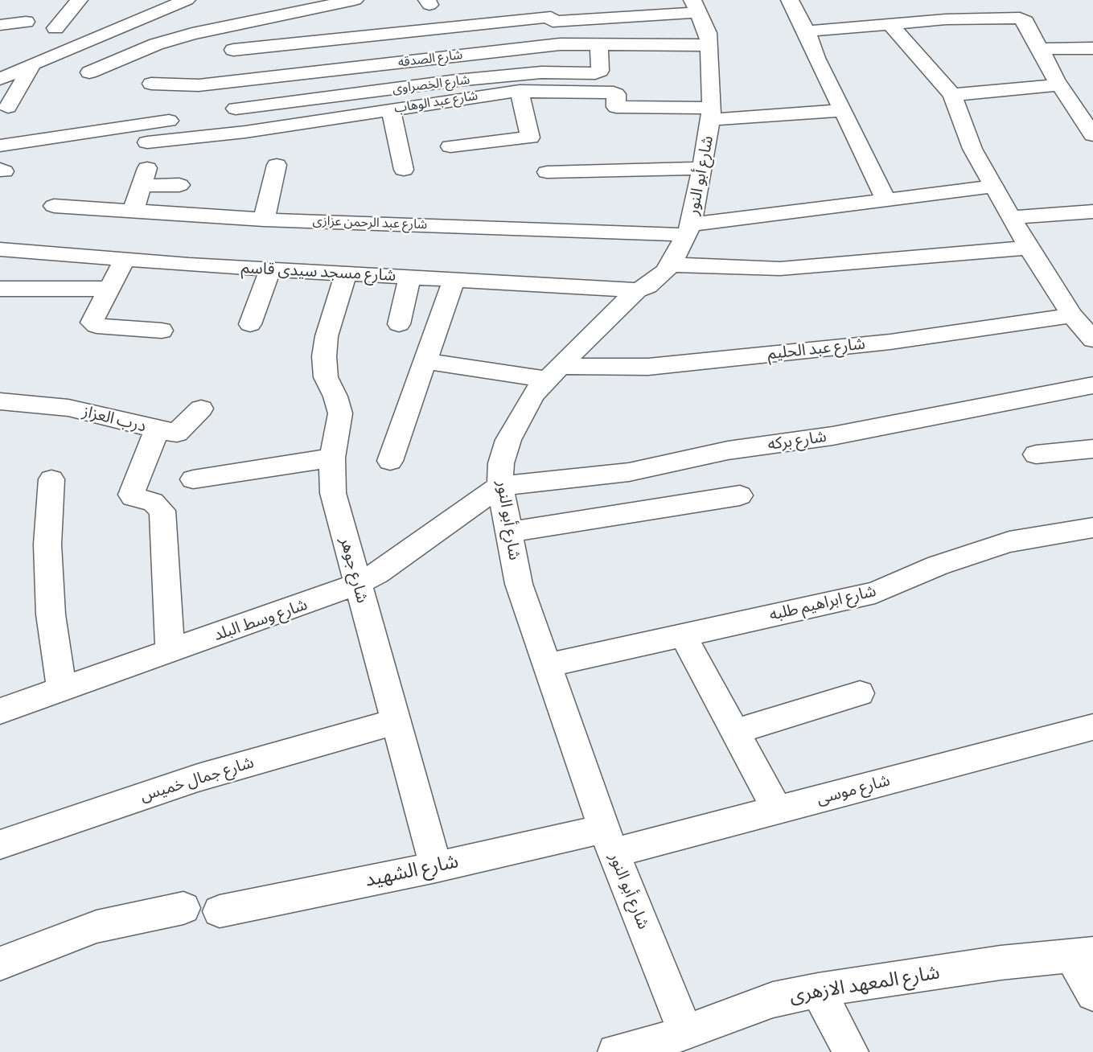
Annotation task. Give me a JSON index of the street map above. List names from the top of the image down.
{
  "streets": {
    "street": [
      "شارع الصدقه",
      "شارع الخصراوى",
      "شارع عبد الوهاب",
      "شارع أبو النور",
      "شارع عبد الرحمن عزازى",
      "شارع مسجد سيدى قاسم",
      "شارع عبد الحليم",
      "درب العزاز",
      "شارع بركه",
      "شارع جوهر",
      "شارع ابراهيم طلبه",
      "شارع وسط البلد",
      "شارع جمال خميس",
      "شارع موسى",
      "شارع الشهيد",
      "شارع المعهد الازهرى"
    ]
  },
  "crossings": [
    ["شارع الصدقه", "شارع الخصراوى"],
    ["شارع الصدقه", "شارع أبو النور"],
    ["شارع عبد الوهاب", "شارع أبو النور"],
    ["شارع أبو النور", "شارع عبد الرحمن عزازى"],
    ["شارع أبو النور", "شارع مسجد سيدى قاسم"],
    ["شارع أبو النور", "شارع عبد الحليم"],
    ["شارع أبو النور", "شارع بركه"],
    ["شارع أبو النور", "شارع ابراهيم طلبه"],
    ["شارع أبو النور", "شارع وسط البلد"],
    ["شارع أبو النور", "شارع موسى"],
    ["شارع أبو النور", "شارع الشهيد"],
    ["شارع أبو النور", "شارع المعهد الازهرى"],
    ["شارع مسجد سيدى قاسم", "شارع جوهر"],
    ["درب العزاز", "شارع وسط البلد"],
    ["شارع بركه", "شارع وسط البلد"],
    ["شارع جوهر", "شارع وسط البلد"],
    ["شارع جوهر", "شارع جمال خميس"],
    ["شارع جوهر", "شارع الشهيد"],
    ["شارع موسى", "شارع الشهيد"]
  ]
}
